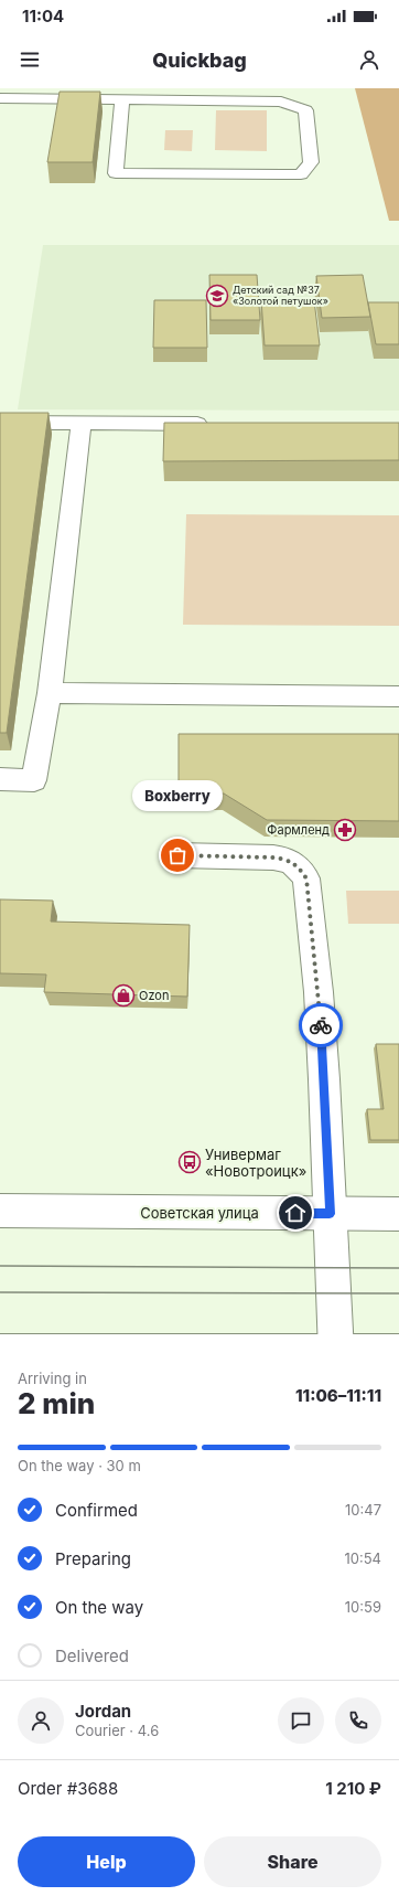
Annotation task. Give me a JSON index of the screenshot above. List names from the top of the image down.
{
  "streets": {
    "main road": ["Советская улица"]
  },
  "places": {
    "school or university": ["Детский сад №37 «Золотой петушок»"],
    "pharmacy": ["Фармленд"],
    "other": ["Boxberry"],
    "shop": ["Ozon"],
    "bus stop": ["Универмаг «Новотроицк»"]
  },
  "page": {
    "status": "11:04",
    "header": "Quickbag",
    "bubble": "Boxberry",
    "heading": ["2 min", "Arriving in", "11:06–11:11"],
    "panel": [
      "Jordan",
      "Courier · 4.6",
      "Order #3688",
      "1 210 ₽"
    ],
    "bar": "On the way · 30 m",
    "list": [
      ["Confirmed", "10:47"],
      ["Preparing", "10:54"],
      ["On the way", "10:59"],
      "Delivered"
    ],
    "buttons": ["Help", "Share"]
  }
}
